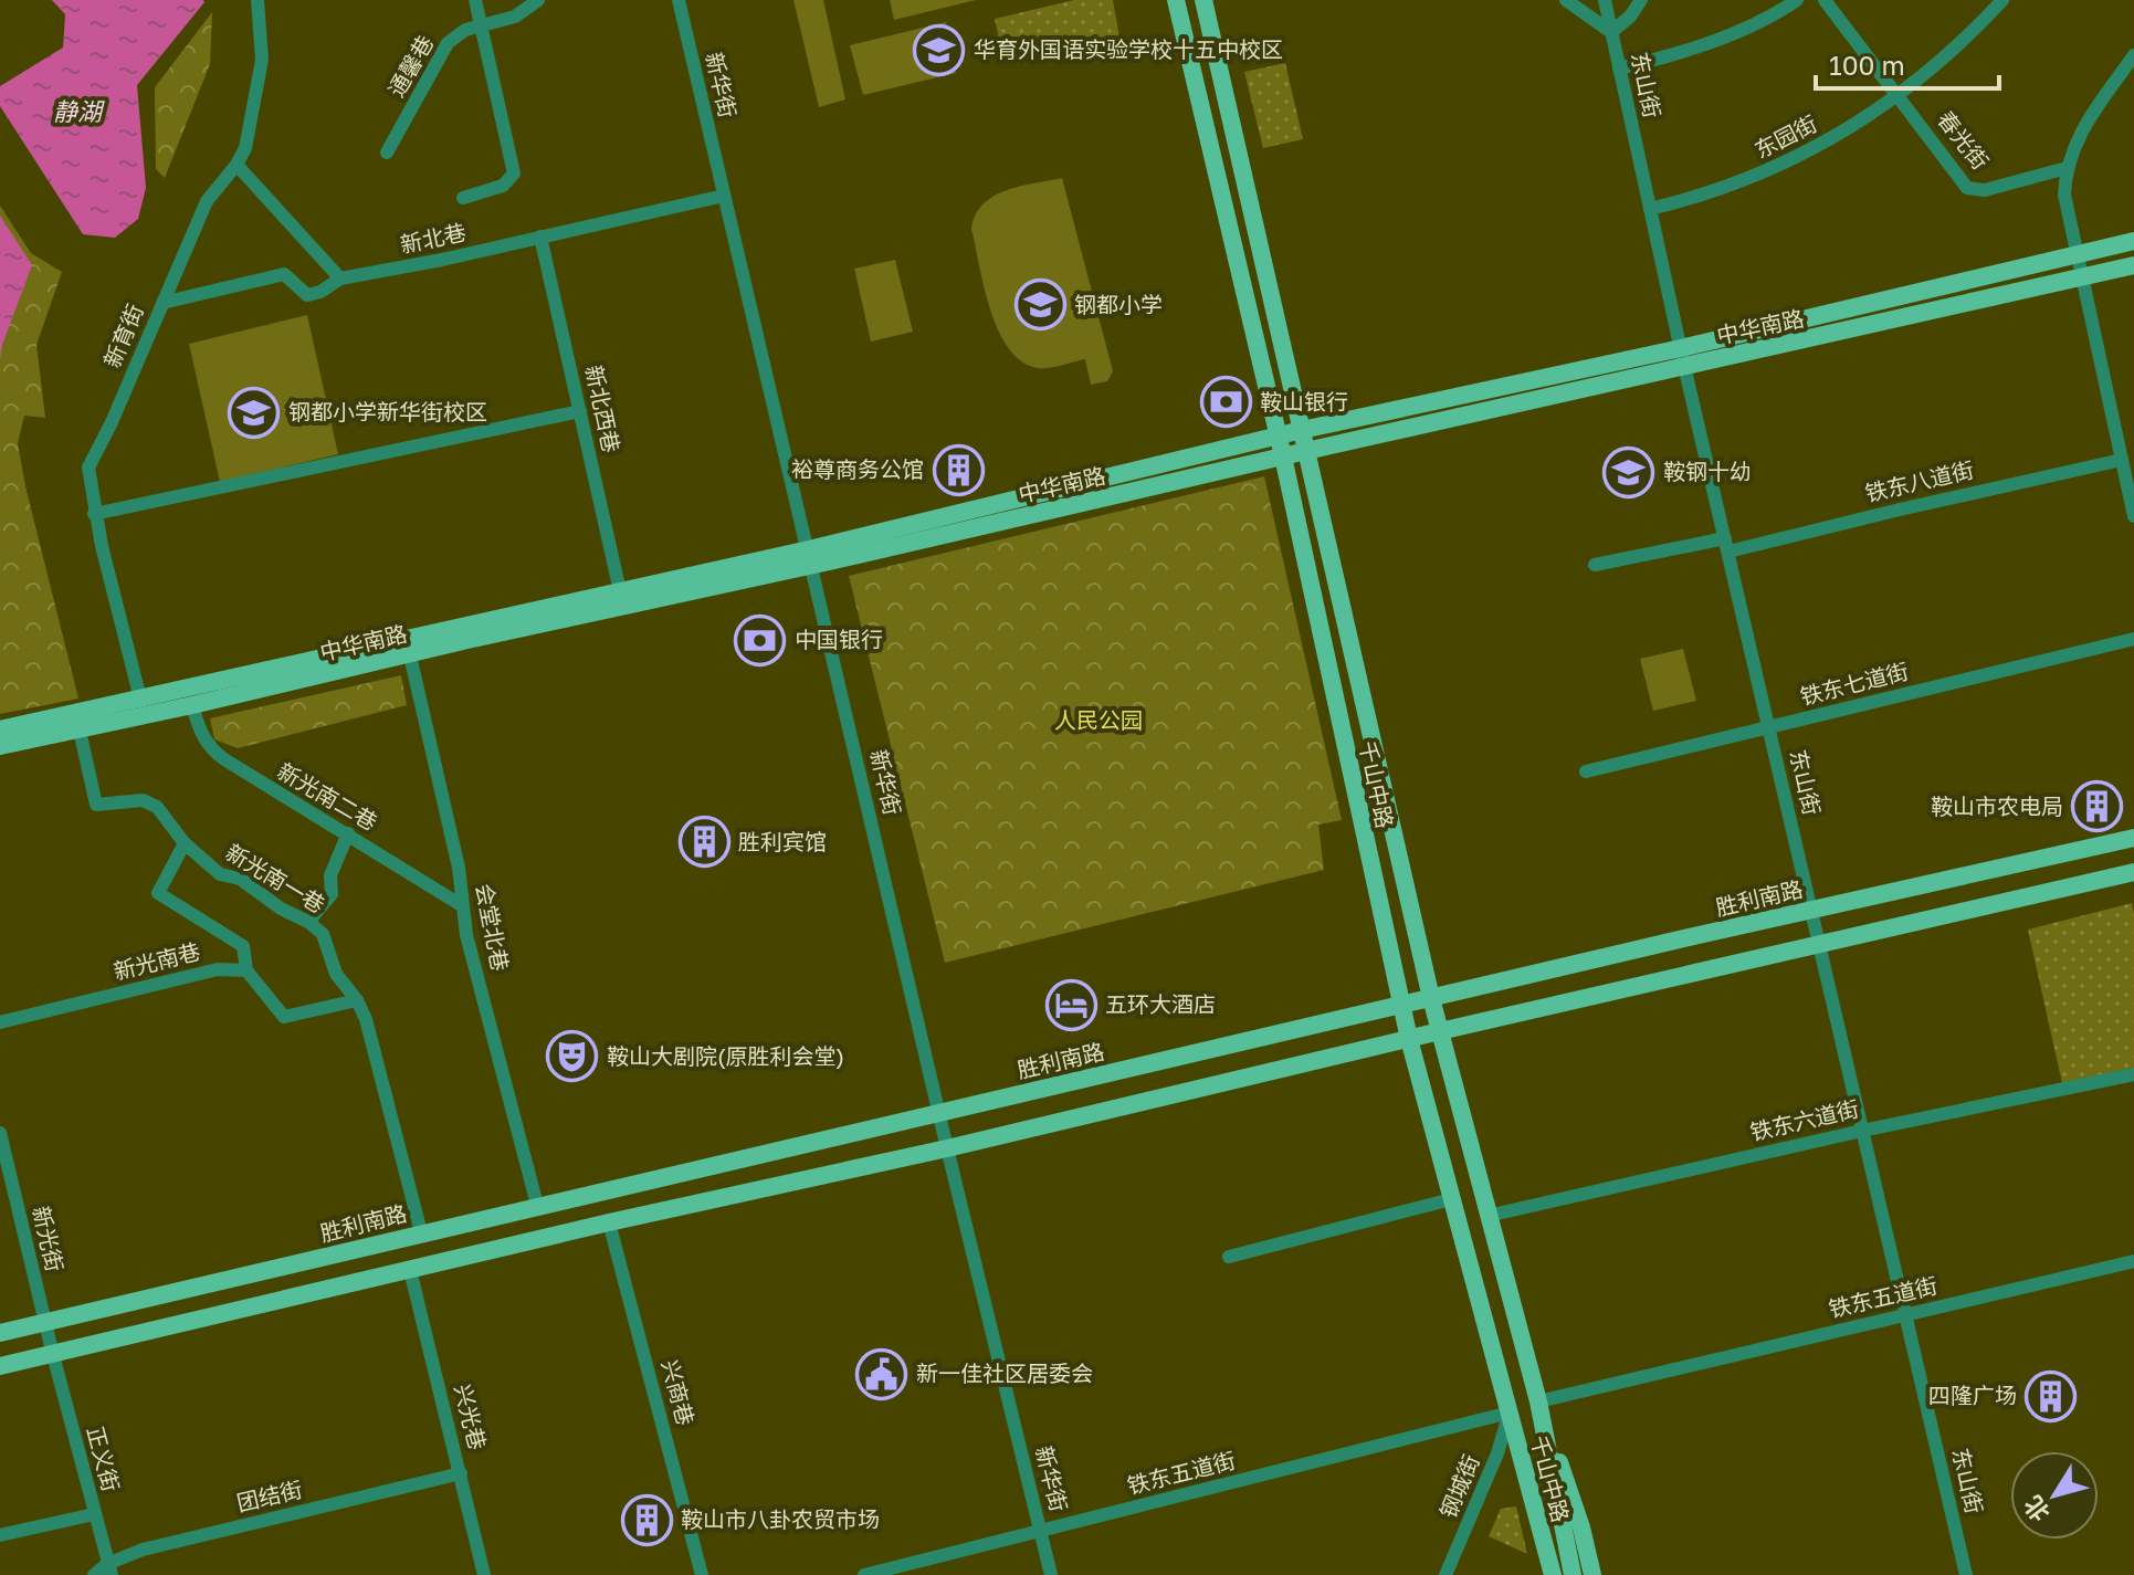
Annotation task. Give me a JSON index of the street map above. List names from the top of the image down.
{
  "streets": {
    "main road": ["中华南路", "千山中路", "胜利南路"],
    "street": [
      "通馨巷",
      "新华街",
      "东山街",
      "东园街",
      "春光街",
      "新北巷",
      "新育街",
      "新北西巷",
      "铁东八道街",
      "铁东七道街",
      "新光南二巷",
      "新光南一巷",
      "会堂北巷",
      "新光南巷",
      "铁东六道街",
      "新光街",
      "铁东五道街",
      "兴商巷",
      "兴光巷",
      "正义街",
      "钢城街",
      "团结街"
    ]
  },
  "crossings": [
    ["新华街", "新北巷"],
    ["新华街", "中华南路"],
    ["新华街", "胜利南路"],
    ["新华街", "铁东五道街"],
    ["东山街", "东园街"],
    ["东山街", "中华南路"],
    ["东山街", "铁东八道街"],
    ["东山街", "铁东七道街"],
    ["东山街", "胜利南路"],
    ["东山街", "铁东六道街"],
    ["东山街", "铁东五道街"],
    ["东园街", "春光街"],
    ["新北巷", "新育街"],
    ["新北巷", "新北西巷"],
    ["中华南路", "千山中路"],
    ["中华南路", "新光南二巷"],
    ["中华南路", "新光南一巷"],
    ["中华南路", "会堂北巷"],
    ["千山中路", "胜利南路"],
    ["千山中路", "铁东六道街"],
    ["千山中路", "铁东五道街"],
    ["千山中路", "钢城街"],
    ["新光南二巷", "会堂北巷"],
    ["新光南一巷", "胜利南路"],
    ["胜利南路", "会堂北巷"],
    ["胜利南路", "新光街"],
    ["新光街", "正义街"],
    ["铁东五道街", "钢城街"],
    ["兴光巷", "团结街"],
    ["正义街", "团结街"]
  ],
  "water": ["静湖"],
  "parks": ["人民公园"],
  "places": {
    "school or university": [
      "华育外国语实验学校十五中校区",
      "钢都小学",
      "钢都小学新华街校区",
      "鞍钢十幼"
    ],
    "bank": ["鞍山银行", "中国银行"],
    "building": [
      "裕尊商务公馆",
      "鞍山市农电局",
      "胜利宾馆",
      "四隆广场",
      "鞍山市八卦农贸市场"
    ],
    "hotel": ["五环大酒店"],
    "theatre": ["鞍山大剧院(原胜利会堂)"],
    "public building": ["新一佳社区居委会"]
  },
  "scale_bar": "100 m",
  "north": "bottom left"
}
